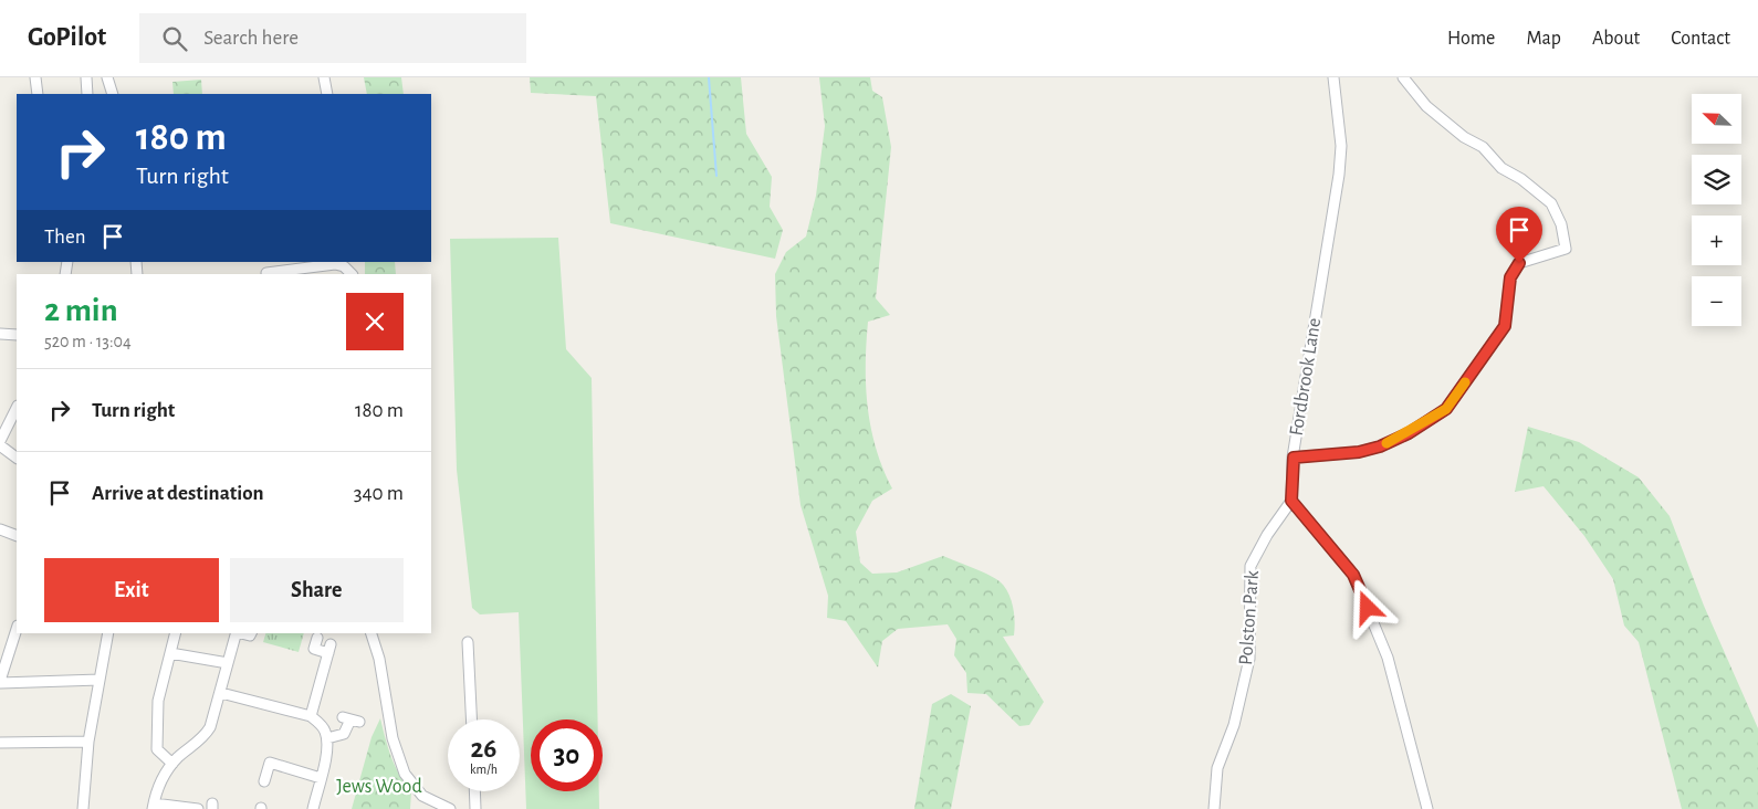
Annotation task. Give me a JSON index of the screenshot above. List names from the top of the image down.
{
  "streets": {
    "street": ["Fordbrook Lane", "Polston Park"]
  },
  "crossings": [
    ["Fordbrook Lane", "Polston Park"]
  ],
  "parks": ["Jews Wood"],
  "north": "top left",
  "page": {
    "header": "GoPilot",
    "search": "Search here",
    "nav": [
      "Home",
      "Map",
      "About",
      "Contact"
    ],
    "map_buttons": ["+", "−"],
    "turn": ["180 m", "Turn right"],
    "then": "Then",
    "heading": ["2 min", "520 m · 13:04"],
    "list": [
      {
        "name": "Turn right",
        "value": "180 m"
      },
      {
        "name": "Arrive at destination",
        "value": "340 m"
      }
    ],
    "buttons": ["Exit", "Share"],
    "speed": "26 km/h",
    "limit": "30"
  }
}
